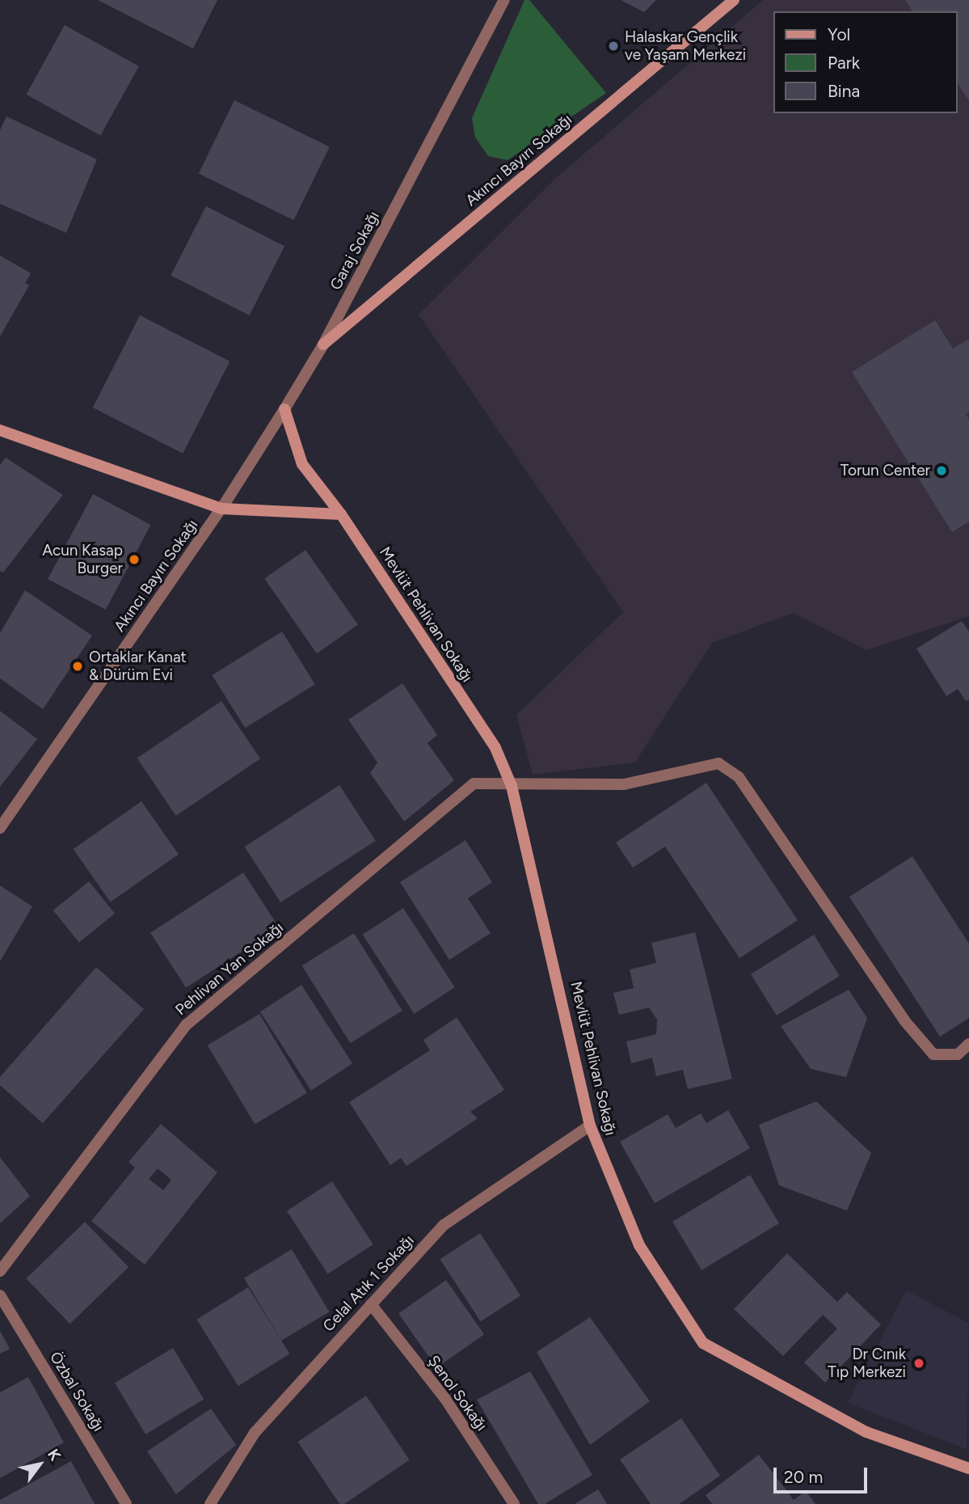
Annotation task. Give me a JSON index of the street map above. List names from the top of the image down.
{
  "streets": {
    "street": [
      "Akıncı Bayırı Sokağı",
      "Garaj Sokağı",
      "Mevlüt Pehlivan Sokağı",
      "Pehlivan Yan Sokağı",
      "Celal Atık 1 Sokağı",
      "Özbal Sokağı",
      "Şenol Sokağı"
    ]
  },
  "crossings": [
    ["Akıncı Bayırı Sokağı", "Garaj Sokağı"],
    ["Garaj Sokağı", "Mevlüt Pehlivan Sokağı"],
    ["Mevlüt Pehlivan Sokağı", "Pehlivan Yan Sokağı"],
    ["Mevlüt Pehlivan Sokağı", "Celal Atık 1 Sokağı"],
    ["Celal Atık 1 Sokağı", "Şenol Sokağı"]
  ],
  "places": [
    "Halaskar Gençlik ve Yaşam Merkezi",
    "Torun Center",
    "Acun Kasap Burger",
    "Ortaklar Kanat & Dürüm Evi",
    "Dr Cınık Tıp Merkezi"
  ],
  "legend": ["Yol", "Park", "Bina"],
  "scale_bar": "20 m",
  "north": "top right"
}
